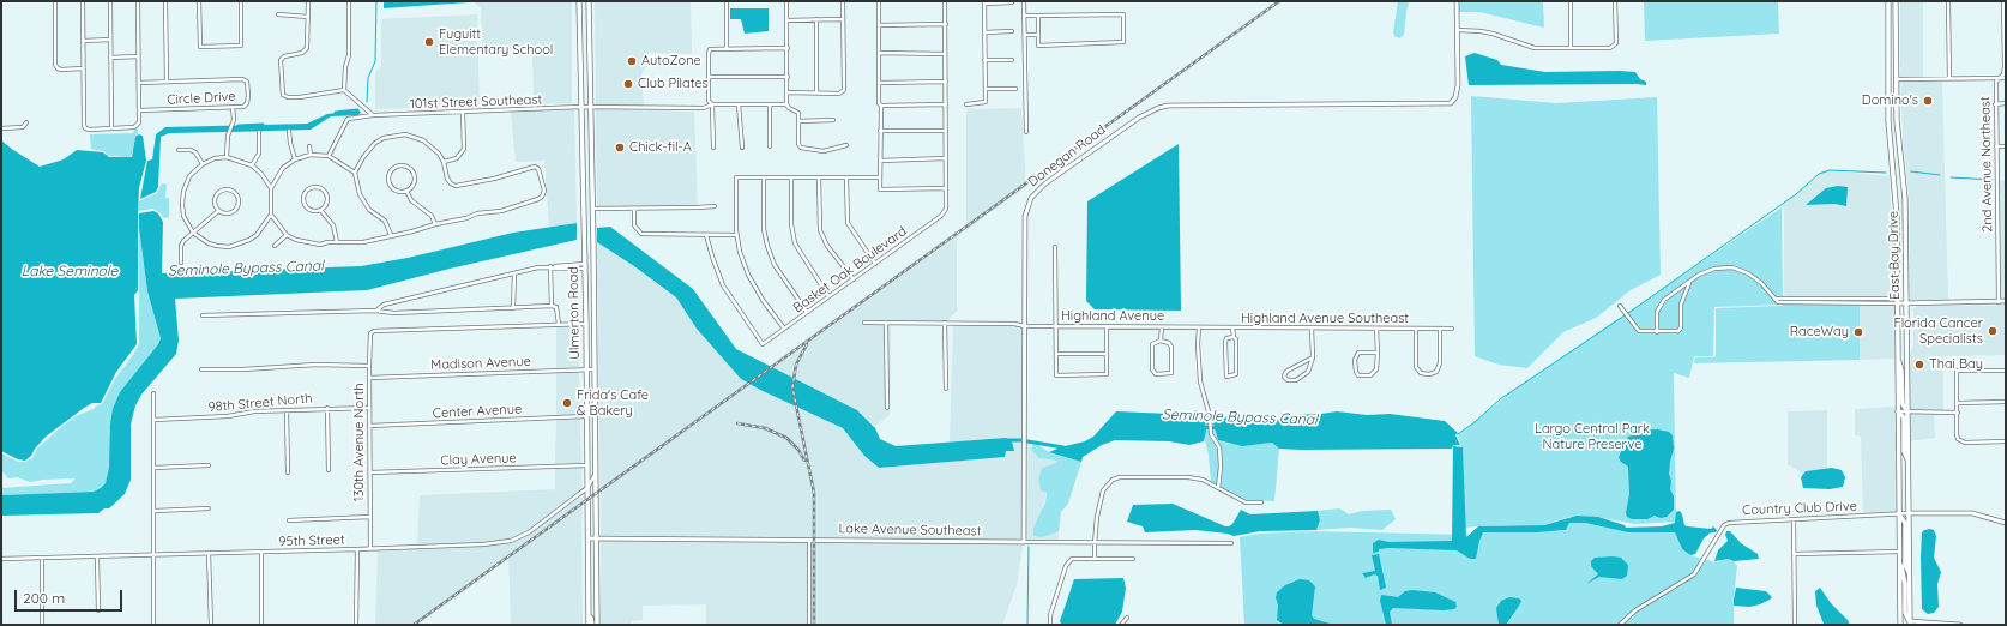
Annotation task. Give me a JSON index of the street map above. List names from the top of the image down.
{
  "streets": {
    "main road": ["East Bay Drive", "Ulmerton Road"],
    "street": [
      "Circle Drive",
      "101st Street Southeast",
      "Donegan Road",
      "2nd Avenue Northeast",
      "Basket Oak Boulevard",
      "Highland Avenue",
      "Highland Avenue Southeast",
      "Madison Avenue",
      "98th Street North",
      "Center Avenue",
      "130th Avenue North",
      "Clay Avenue",
      "Country Club Drive",
      "Lake Avenue Southeast",
      "95th Street"
    ]
  },
  "crossings": [
    ["101st Street Southeast", "Ulmerton Road"],
    ["Donegan Road", "Highland Avenue"],
    ["Donegan Road", "Lake Avenue Southeast"],
    ["East Bay Drive", "Country Club Drive"],
    ["Ulmerton Road", "Madison Avenue"],
    ["Ulmerton Road", "Center Avenue"],
    ["Ulmerton Road", "Clay Avenue"],
    ["Ulmerton Road", "Lake Avenue Southeast"],
    ["Ulmerton Road", "95th Street"],
    ["Highland Avenue", "Highland Avenue Southeast"],
    ["Madison Avenue", "130th Avenue North"],
    ["98th Street North", "130th Avenue North"],
    ["Center Avenue", "130th Avenue North"],
    ["130th Avenue North", "Clay Avenue"],
    ["130th Avenue North", "95th Street"]
  ],
  "water": ["Seminole Bypass Canal", "Lake Seminole"],
  "parks": ["Largo Central Park Nature Preserve"],
  "places": [
    "Fuguitt Elementary School",
    "AutoZone",
    "Club Pilates",
    "Domino's",
    "Chick-fil-A",
    "Florida Cancer Specialists",
    "RaceWay",
    "Thai Bay",
    "Frida's Cafe & Bakery"
  ],
  "scale_bar": "200 m"
}
